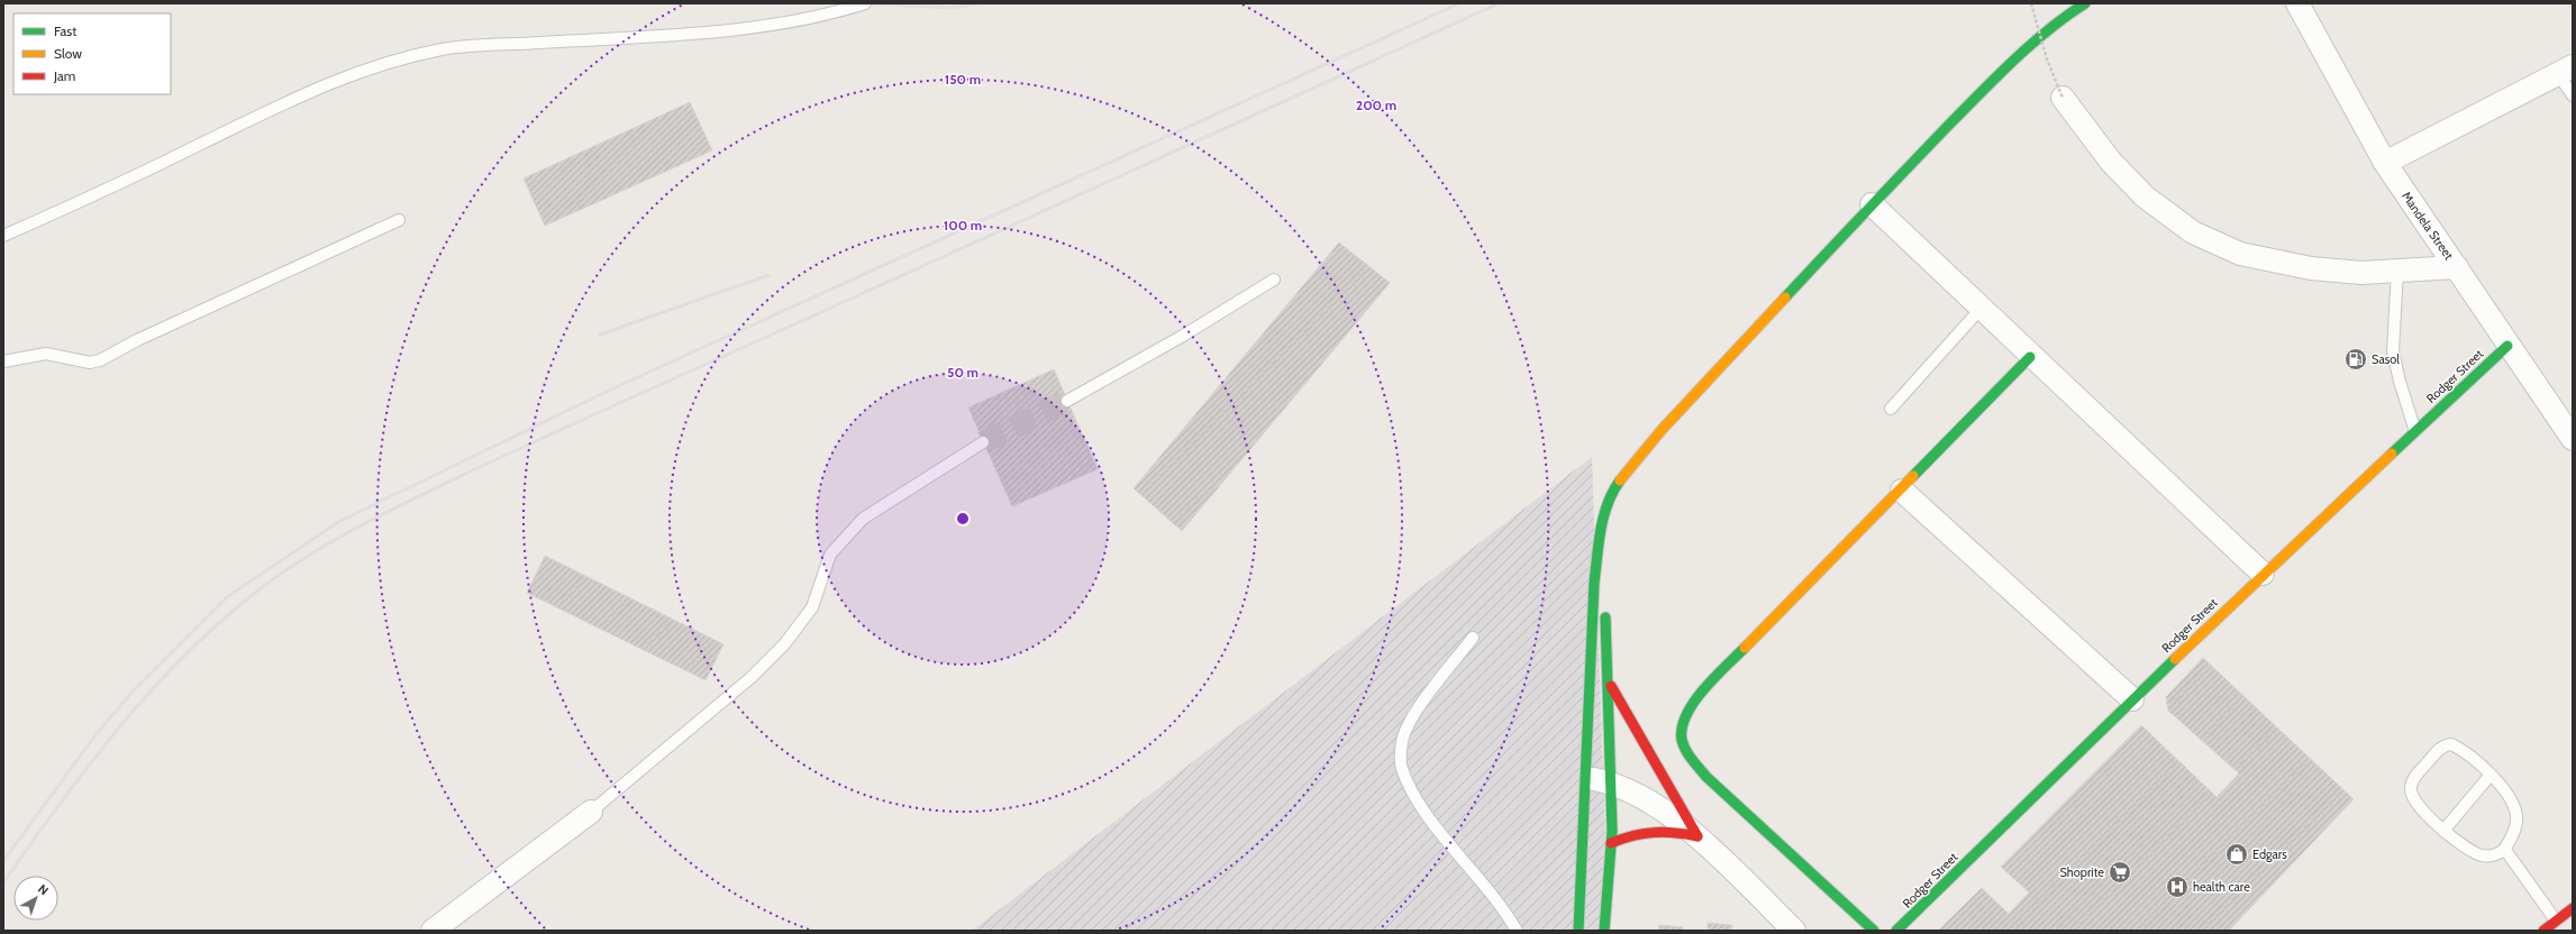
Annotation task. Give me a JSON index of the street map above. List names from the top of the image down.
{
  "streets": {
    "main road": ["Rodger Street"],
    "street": ["Mandela Street"]
  },
  "crossings": [
    ["Mandela Street", "Rodger Street"]
  ],
  "places": {
    "fuel station": ["Sasol"],
    "shop": ["Edgars"],
    "supermarket": ["Shoprite"],
    "hospital": ["health care"]
  },
  "legend": ["Fast", "Slow", "Jam"],
  "north": "top right",
  "rings": [
    "150 m",
    "200 m",
    "100 m",
    "50 m"
  ]
}
